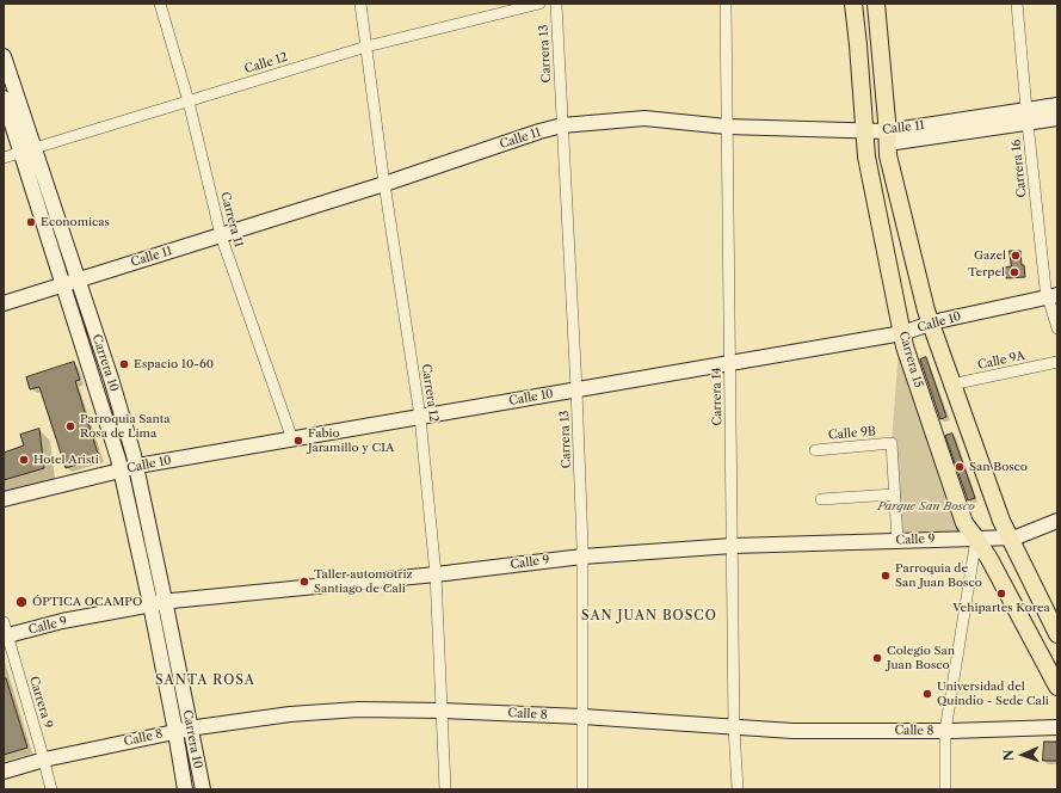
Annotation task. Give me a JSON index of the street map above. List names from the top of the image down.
{
  "streets": {
    "main road": [
      "Calle 11",
      "Calle 10",
      "Carrera 15",
      "Carrera 10",
      "Calle 9",
      "Calle 8"
    ],
    "street": [
      "Carrera 13",
      "Calle 12",
      "Carrera 16",
      "Carrera 11",
      "Calle 9A",
      "Carrera 12",
      "Carrera 14",
      "Calle 9B",
      "Carrera 9"
    ]
  },
  "crossings": [
    ["Carrera 13", "Calle 11"],
    ["Carrera 13", "Calle 10"],
    ["Carrera 13", "Calle 9"],
    ["Carrera 13", "Calle 8"],
    ["Calle 12", "Carrera 11"],
    ["Calle 12", "Carrera 10"],
    ["Calle 12", "Carrera 12"],
    ["Calle 11", "Carrera 16"],
    ["Calle 11", "Carrera 11"],
    ["Calle 11", "Carrera 15"],
    ["Calle 11", "Carrera 10"],
    ["Calle 11", "Carrera 12"],
    ["Calle 11", "Carrera 14"],
    ["Carrera 16", "Calle 10"],
    ["Carrera 11", "Calle 10"],
    ["Calle 10", "Carrera 15"],
    ["Calle 10", "Carrera 10"],
    ["Calle 10", "Carrera 12"],
    ["Calle 10", "Carrera 14"],
    ["Carrera 15", "Calle 9"],
    ["Carrera 10", "Calle 9"],
    ["Carrera 10", "Calle 8"],
    ["Carrera 12", "Calle 9"],
    ["Carrera 12", "Calle 8"],
    ["Carrera 14", "Calle 9"],
    ["Carrera 14", "Calle 8"],
    ["Calle 9", "Carrera 9"],
    ["Carrera 9", "Calle 8"]
  ],
  "districts": ["SAN JUAN BOSCO", "SANTA ROSA"],
  "parks": ["Parque San Bosco"],
  "places": [
    "Economicas",
    "Gazel",
    "Terpel",
    "Espacio 10-60",
    "Parroquia Santa Rosa de Lima",
    "Fabio Jaramillo y CIA",
    "Hotel Aristi",
    "San Bosco",
    "Parroquia de San Juan Bosco",
    "Taller automotriz Santiago de Cali",
    "Vehipartes Korea",
    "ÓPTICA OCAMPO",
    "Colegio San Juan Bosco",
    "Universidad del Quindío - Sede Cali"
  ],
  "north": "left"
}
